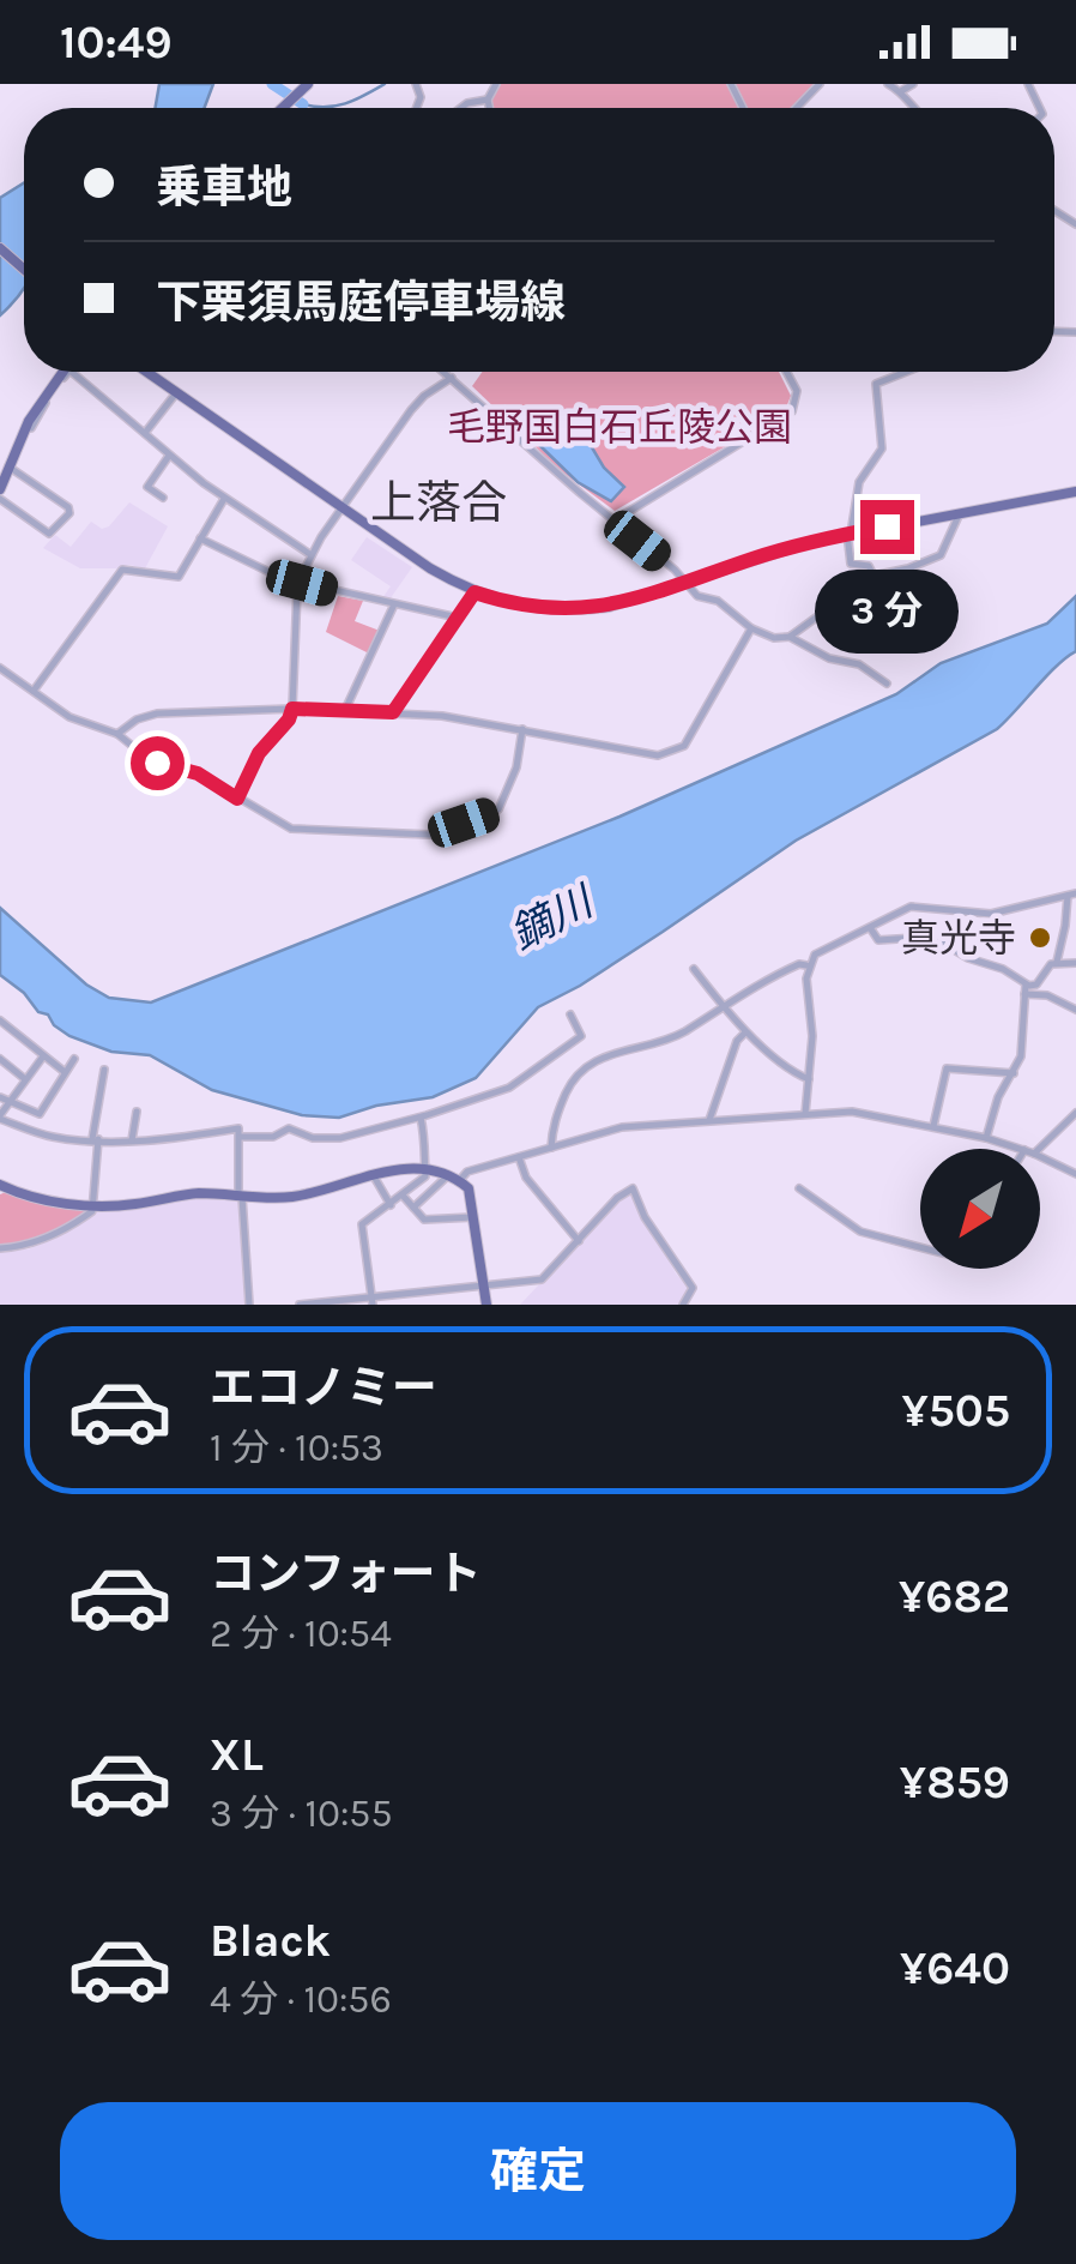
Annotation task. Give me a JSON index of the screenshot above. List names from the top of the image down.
{
  "districts": ["上落合"],
  "water": ["鏑川"],
  "parks": ["毛野国白石丘陵公園"],
  "places": ["真光寺"],
  "north": "bottom left",
  "page": {
    "status": "10:49",
    "banner": ["乗車地", "下栗須馬庭停車場線"],
    "bubble": "3 分",
    "list": [
      {
        "name": "エコノミー",
        "note": "1 分 · 10:53",
        "value": "¥505"
      },
      {
        "name": "コンフォート",
        "note": "2 分 · 10:54",
        "value": "¥682"
      },
      {
        "name": "XL",
        "note": "3 分 · 10:55",
        "value": "¥859"
      },
      {
        "name": "Black",
        "note": "4 分 · 10:56",
        "value": "¥640"
      }
    ],
    "buttons": "確定"
  }
}
